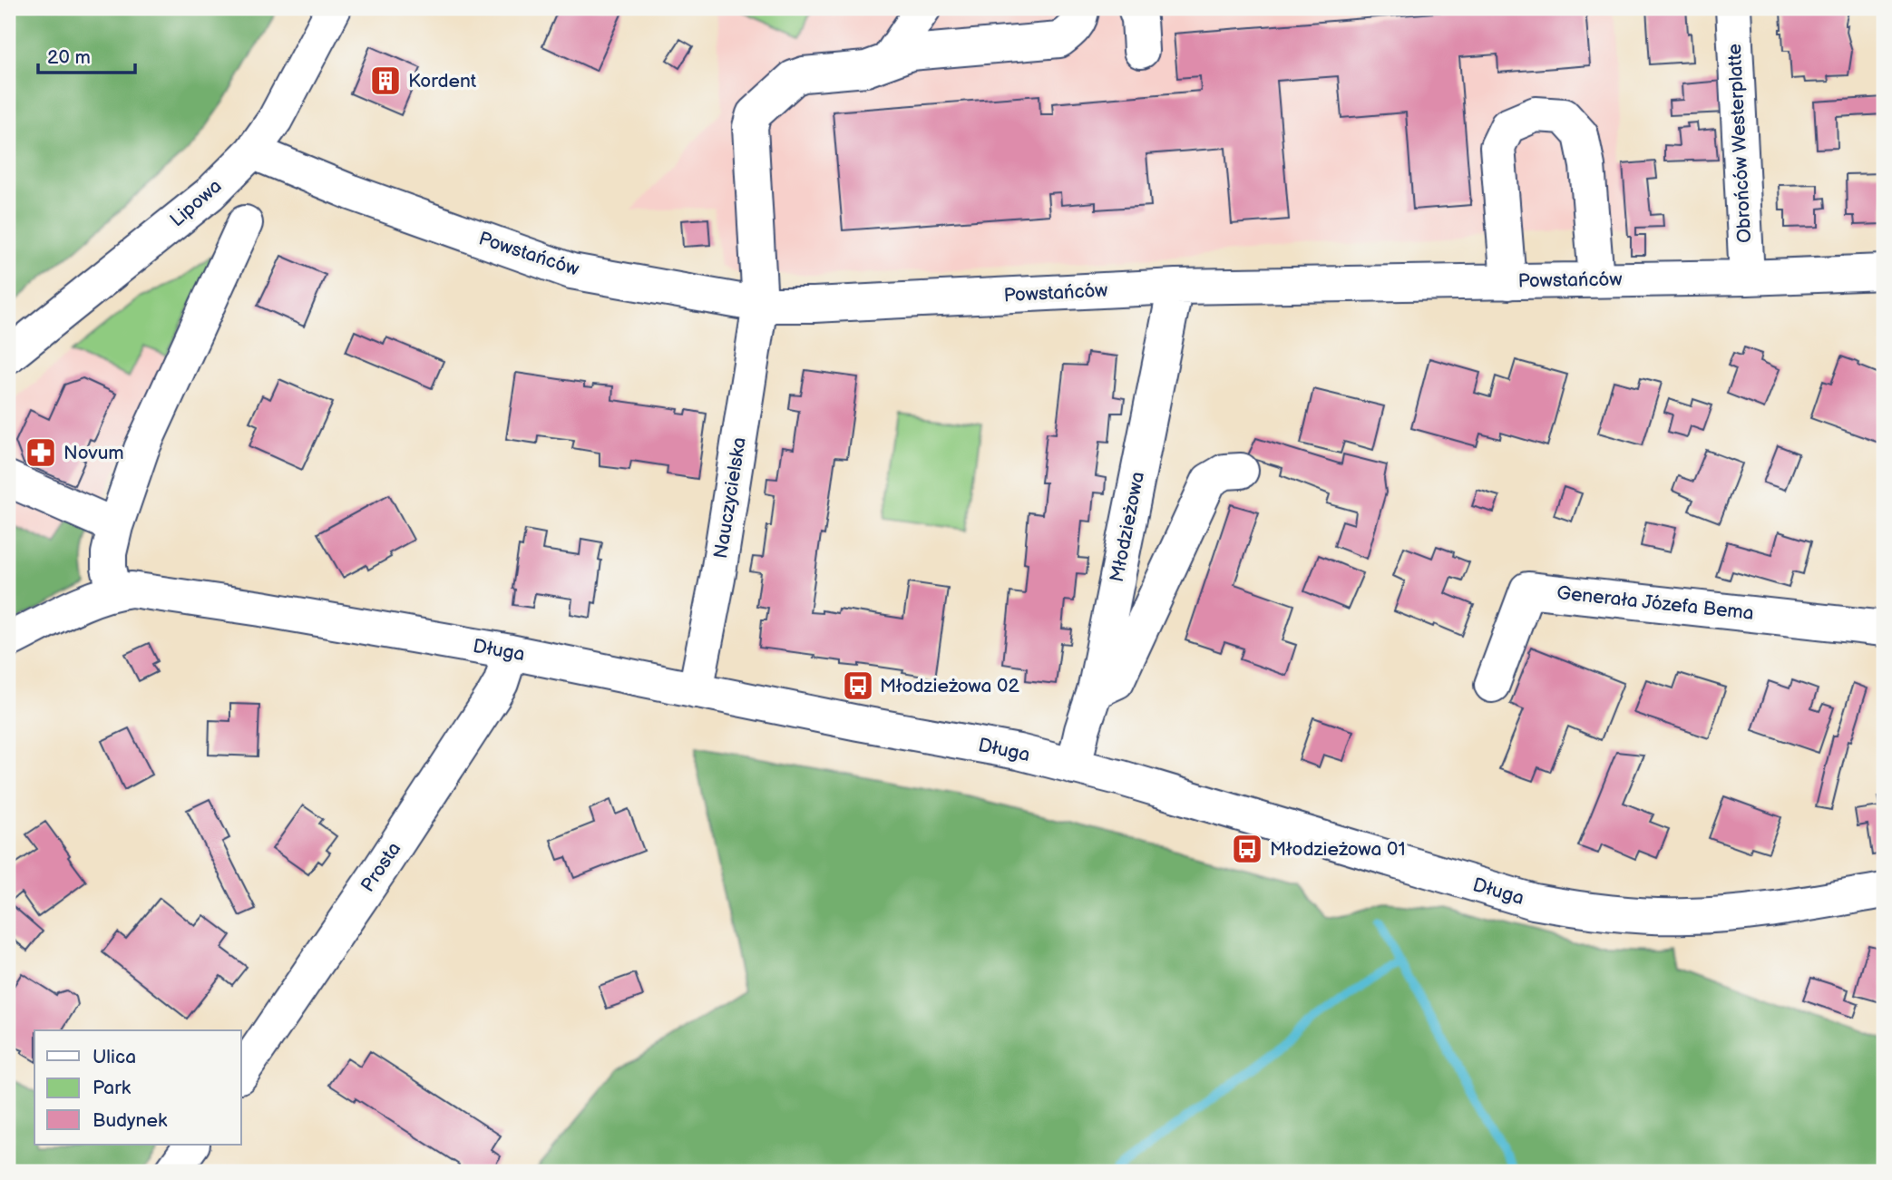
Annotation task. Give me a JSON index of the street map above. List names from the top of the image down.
{
  "streets": {
    "street": [
      "Obrońców Westerplatte",
      "Lipowa",
      "Powstańców",
      "Nauczycielska",
      "Młodzieżowa",
      "Generała Józefa Bema",
      "Długa",
      "Prosta"
    ]
  },
  "crossings": [
    ["Obrońców Westerplatte", "Powstańców"],
    ["Lipowa", "Powstańców"],
    ["Powstańców", "Nauczycielska"],
    ["Powstańców", "Młodzieżowa"],
    ["Nauczycielska", "Długa"],
    ["Młodzieżowa", "Długa"],
    ["Długa", "Prosta"]
  ],
  "places": {
    "building": ["Kordent"],
    "pharmacy": ["Novum"],
    "bus stop": ["Młodzieżowa 02", "Młodzieżowa 01"]
  },
  "legend": ["Ulica", "Park", "Budynek"],
  "scale_bar": "20 m"
}
